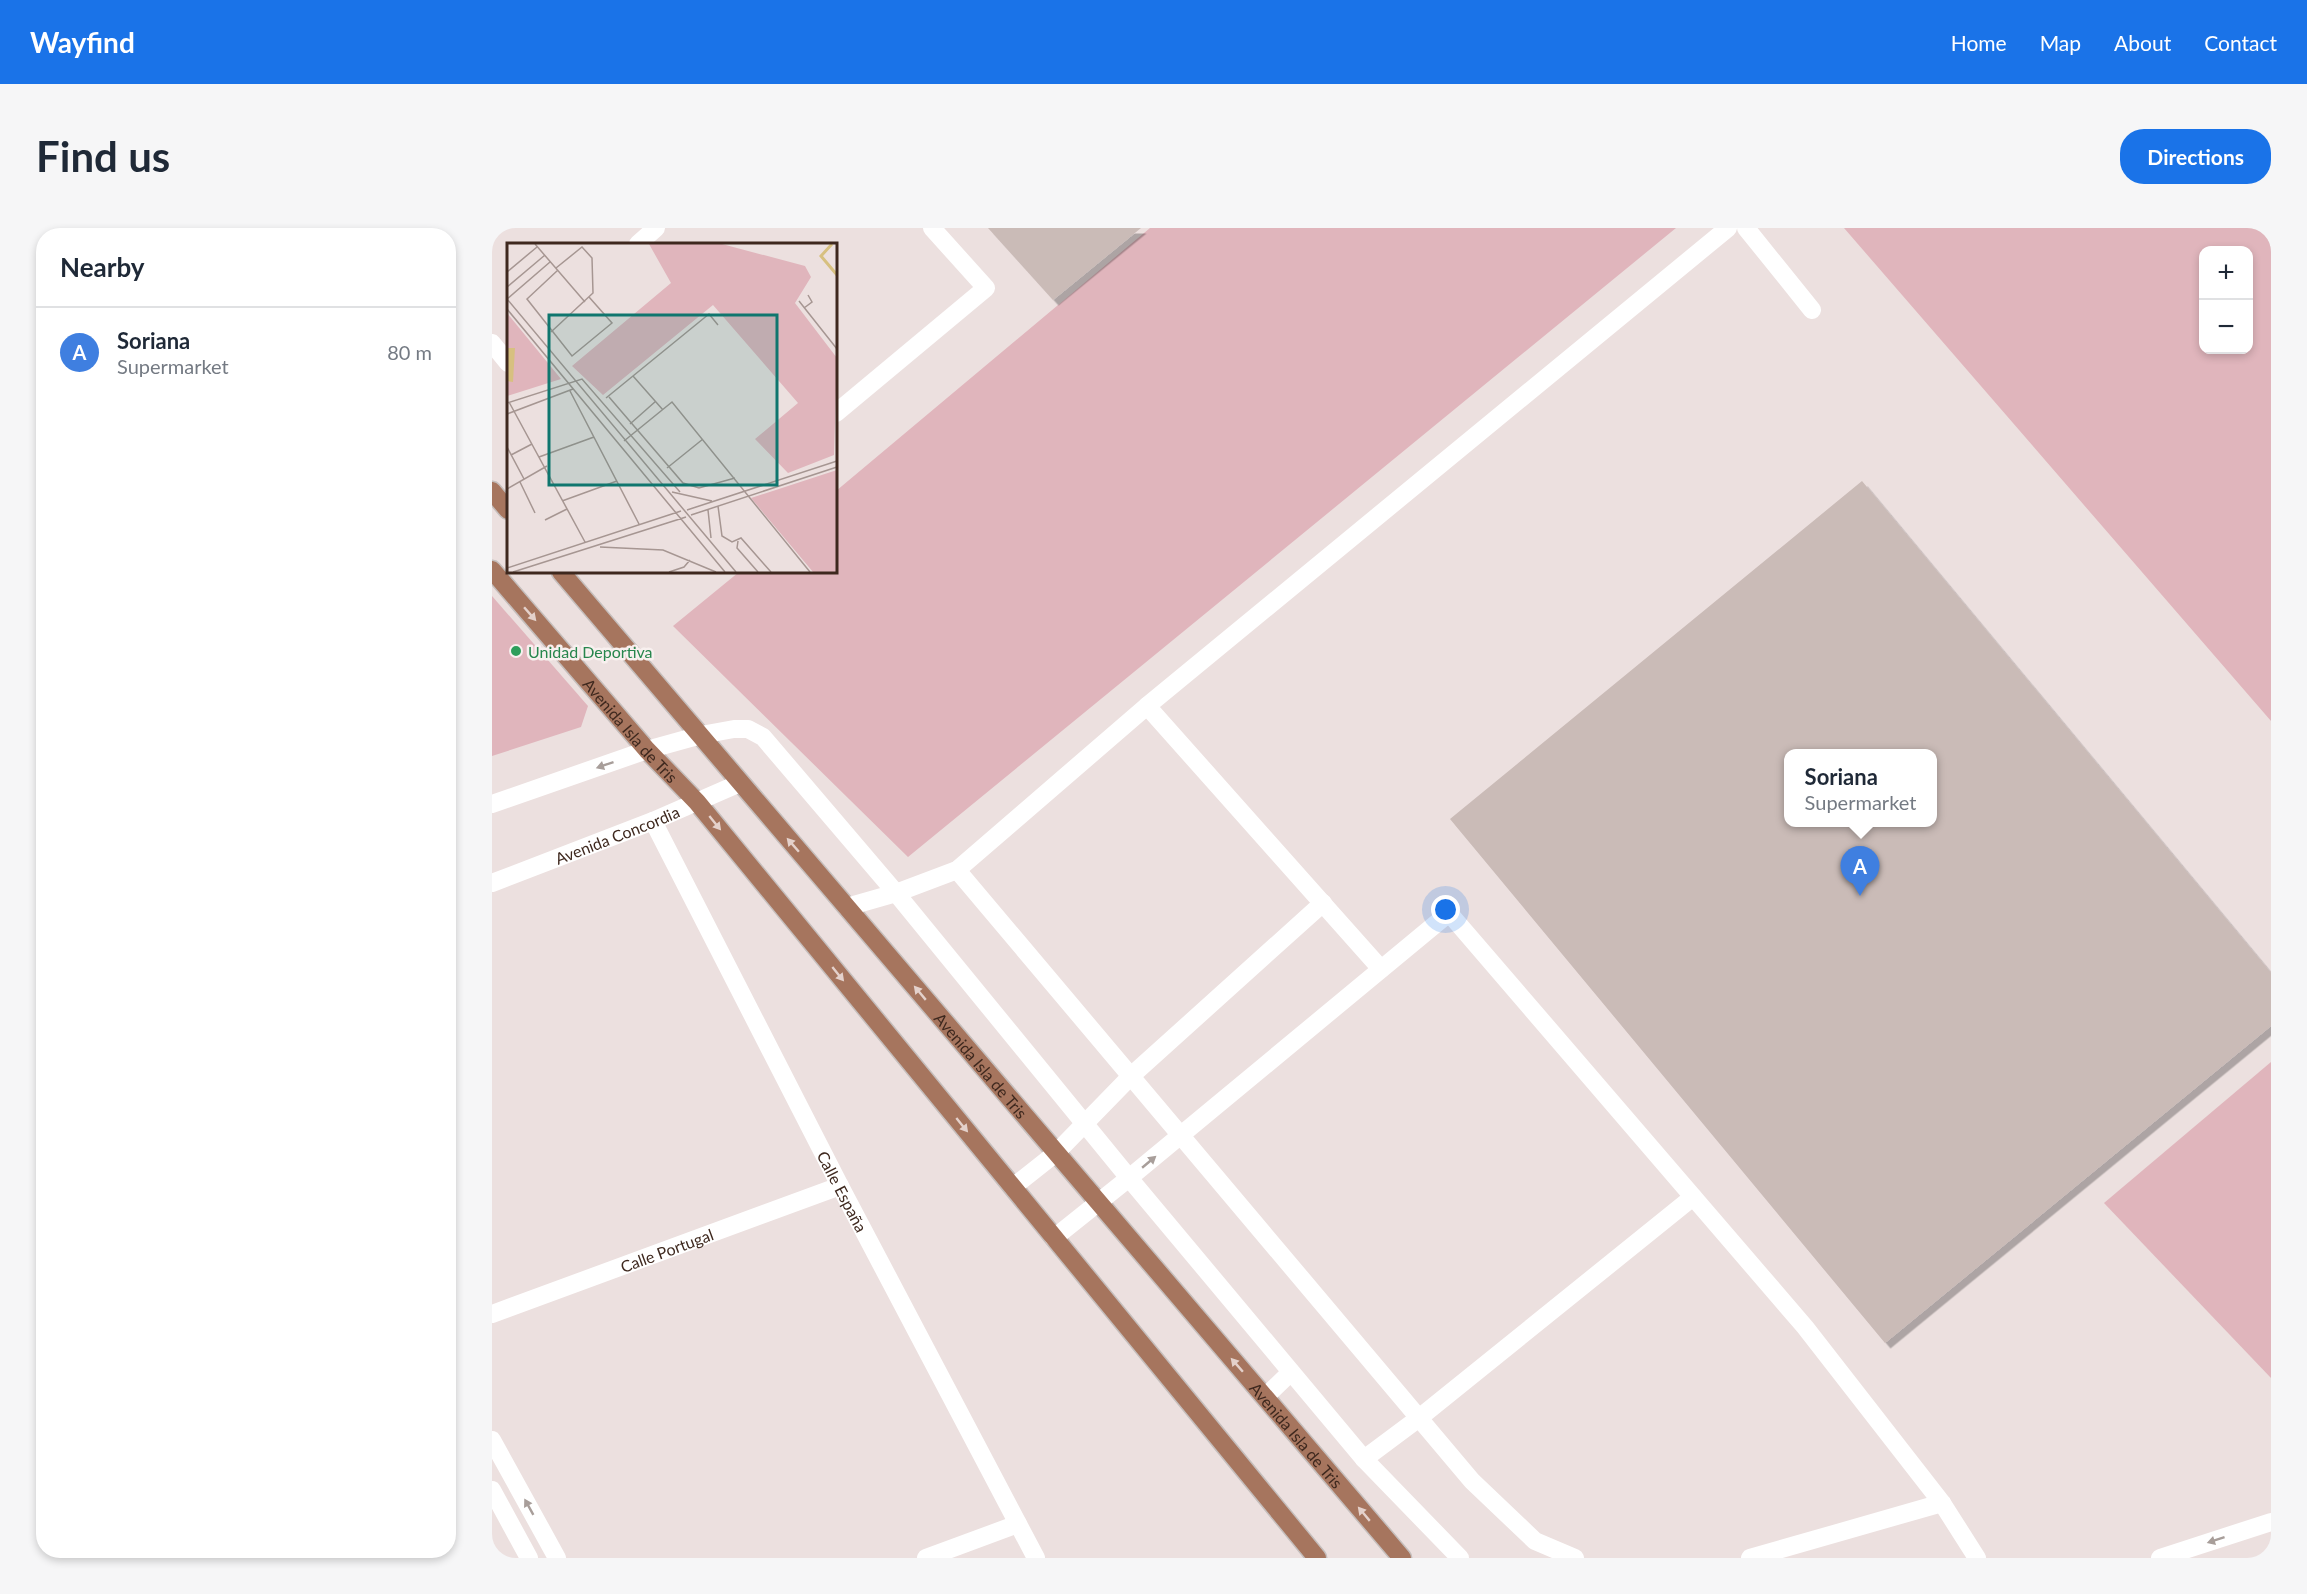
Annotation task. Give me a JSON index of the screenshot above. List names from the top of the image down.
{
  "streets": {
    "main road": ["Avenida Isla de Tris"],
    "street": ["Avenida Concordia", "Calle España", "Calle Portugal"]
  },
  "crossings": [
    ["Avenida Isla de Tris", "Avenida Concordia"],
    ["Avenida Concordia", "Calle España"],
    ["Calle España", "Calle Portugal"]
  ],
  "places": ["Unidad Deportiva"],
  "page": {
    "header": "Wayfind",
    "nav": [
      "Home",
      "Map",
      "About",
      "Contact"
    ],
    "buttons": "Directions",
    "title": "Find us",
    "heading": "Nearby",
    "map_buttons": ["+", "−"],
    "list": [
      {
        "mark": "A",
        "name": "Soriana",
        "note": "Supermarket",
        "value": "80 m"
      }
    ],
    "popup": ["Soriana", "Supermarket"],
    "pins": "A"
  }
}
